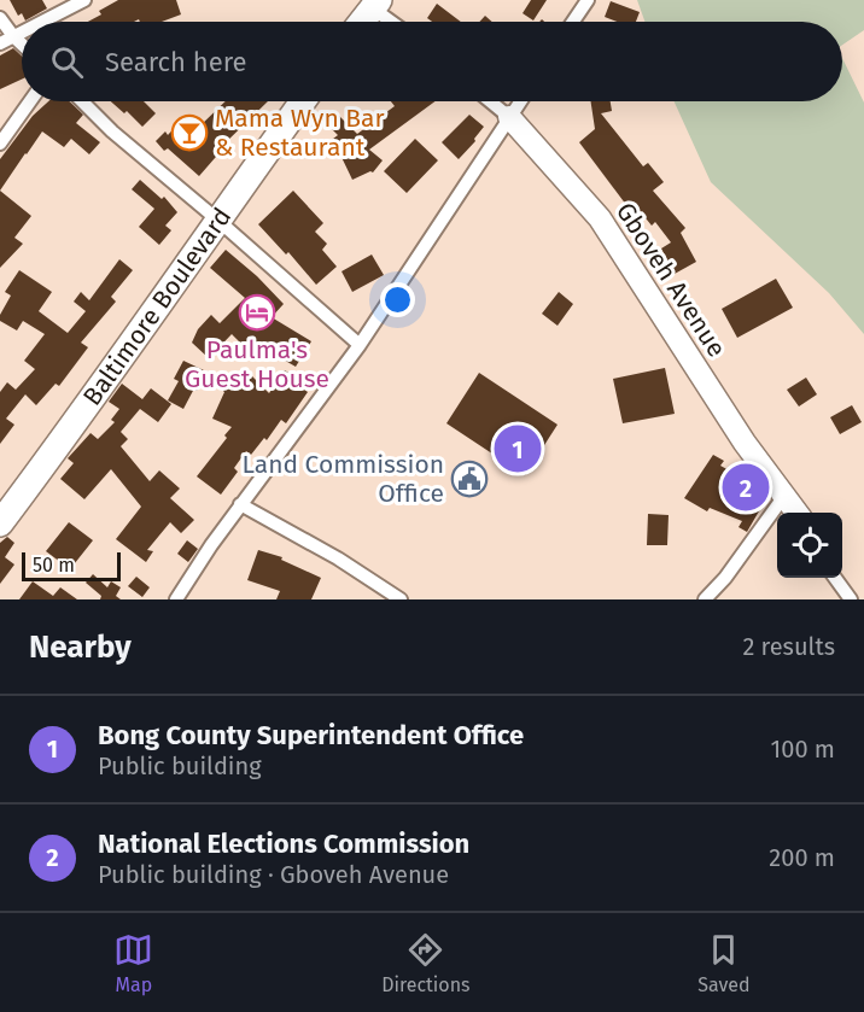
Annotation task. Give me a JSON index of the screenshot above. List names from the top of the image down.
{
  "streets": {
    "highway": ["Baltimore Boulevard"],
    "main road": ["Gboveh Avenue"]
  },
  "places": {
    "bar": ["Mama Wyn Bar & Restaurant"],
    "hotel": ["Paulma's Guest House"],
    "public building": ["Land Commission Office"]
  },
  "scale_bar": "50 m",
  "page": {
    "search": "Search here",
    "pins": ["1", "2"],
    "scale": "50 m",
    "heading": ["Nearby", "2 results"],
    "list": [
      {
        "mark": "1",
        "name": "Bong County Superintendent Office",
        "note": "Public building",
        "value": "100 m"
      },
      {
        "mark": "2",
        "name": "National Elections Commission",
        "note": "Public building · Gboveh Avenue",
        "value": "200 m"
      }
    ],
    "nav": ["Map", "Directions", "Saved"]
  }
}
